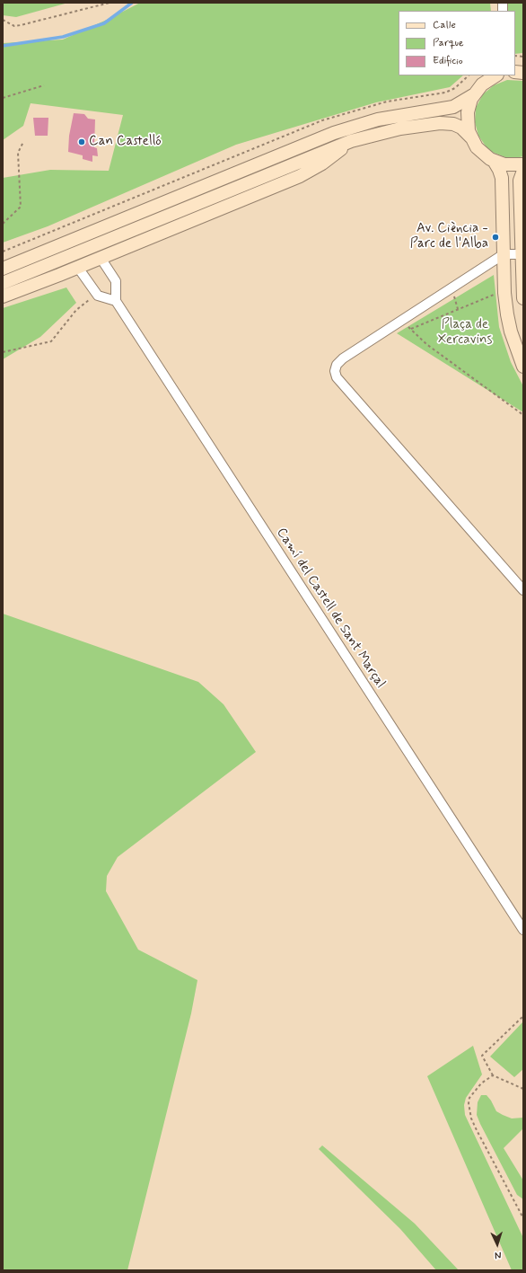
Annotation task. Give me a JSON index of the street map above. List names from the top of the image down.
{
  "streets": {
    "street": ["Camí del Castell de Sant Marçal"]
  },
  "parks": ["Plaça de Xercavins"],
  "places": ["Can Castelló", "Av. Ciència - Parc de l'Alba"],
  "legend": ["Calle", "Parque", "Edificio"],
  "north": "bottom"
}
